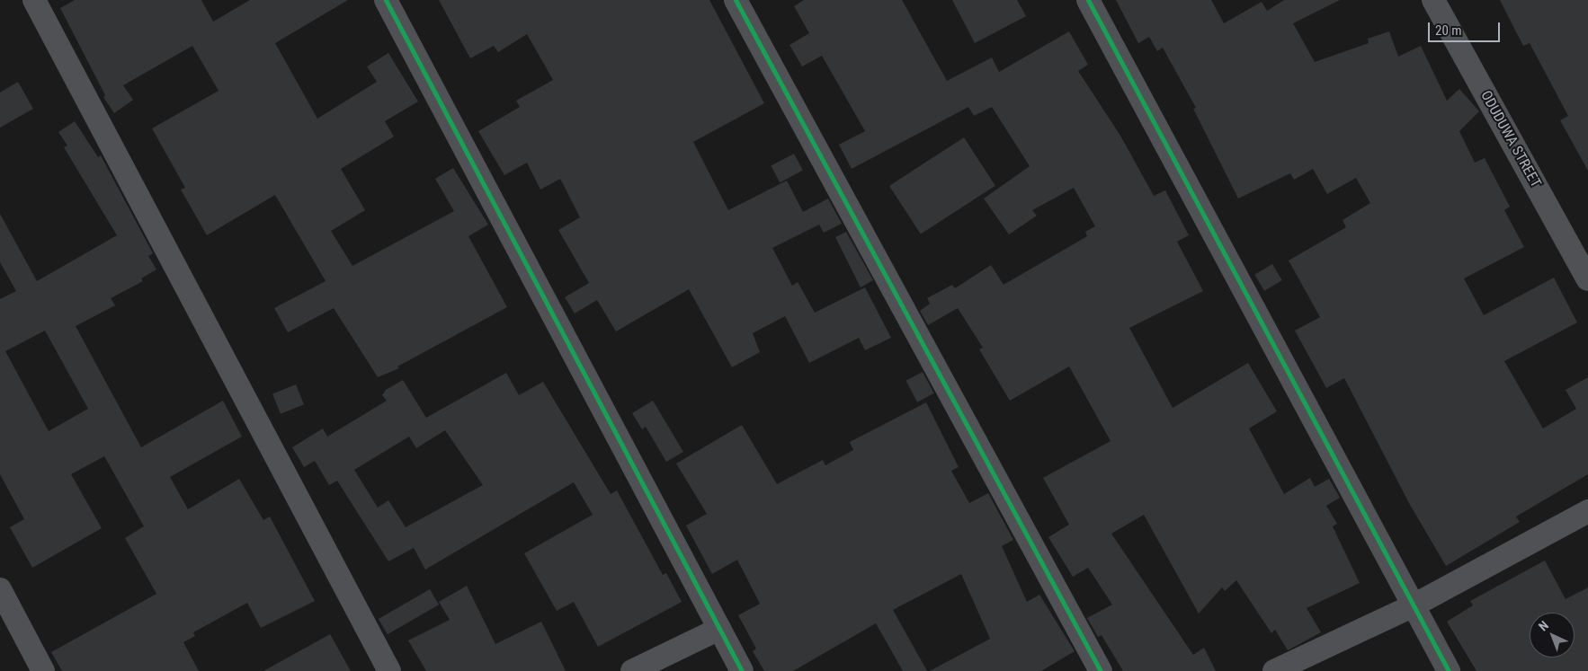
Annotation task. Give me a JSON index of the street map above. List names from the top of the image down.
{
  "streets": {
    "street": ["ODUDUWA STREET"]
  },
  "scale_bar": "20 m",
  "north": "top left"
}
